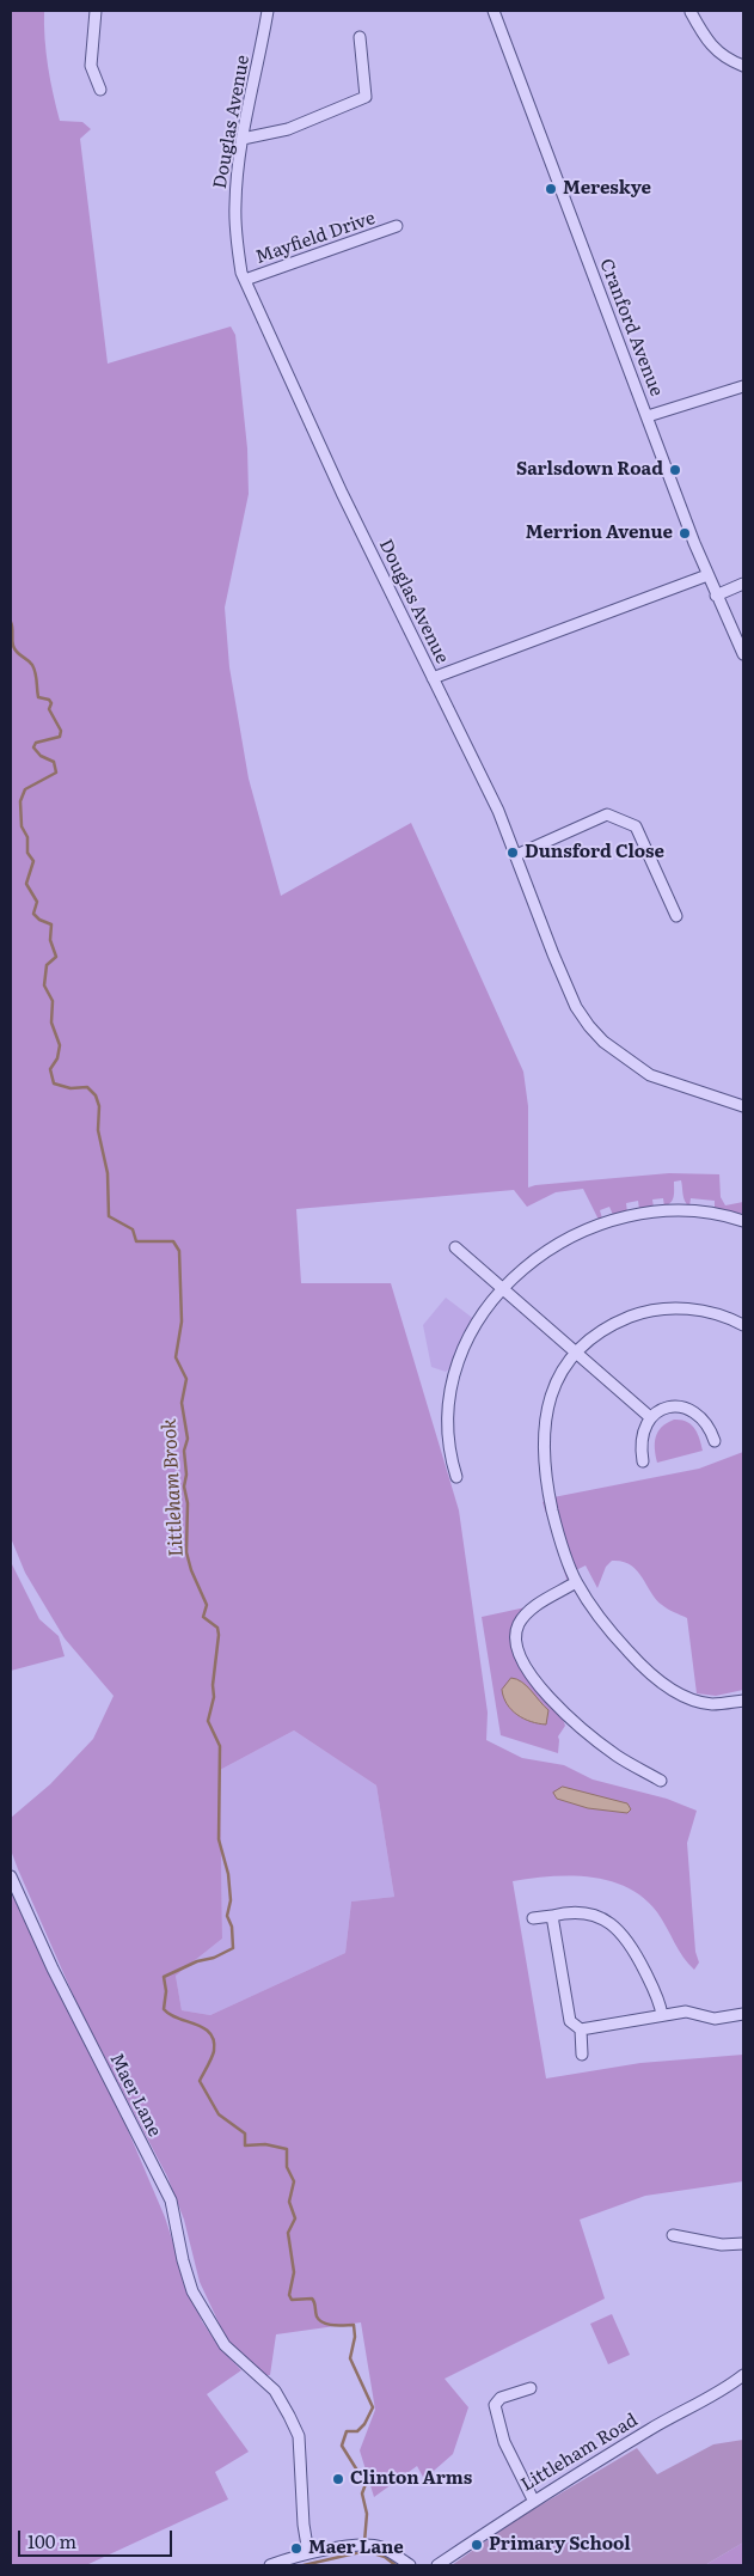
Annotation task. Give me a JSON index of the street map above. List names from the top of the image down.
{
  "streets": {
    "street": [
      "Douglas Avenue",
      "Mayfield Drive",
      "Cranford Avenue",
      "Maer Lane",
      "Littleham Road"
    ]
  },
  "crossings": [
    ["Douglas Avenue", "Mayfield Drive"]
  ],
  "water": ["Littleham Brook"],
  "places": [
    "Mereskye",
    "Sarlsdown Road",
    "Merrion Avenue",
    "Dunsford Close",
    "Clinton Arms",
    "Primary School",
    "Maer Lane"
  ],
  "scale_bar": "100 m"
}
